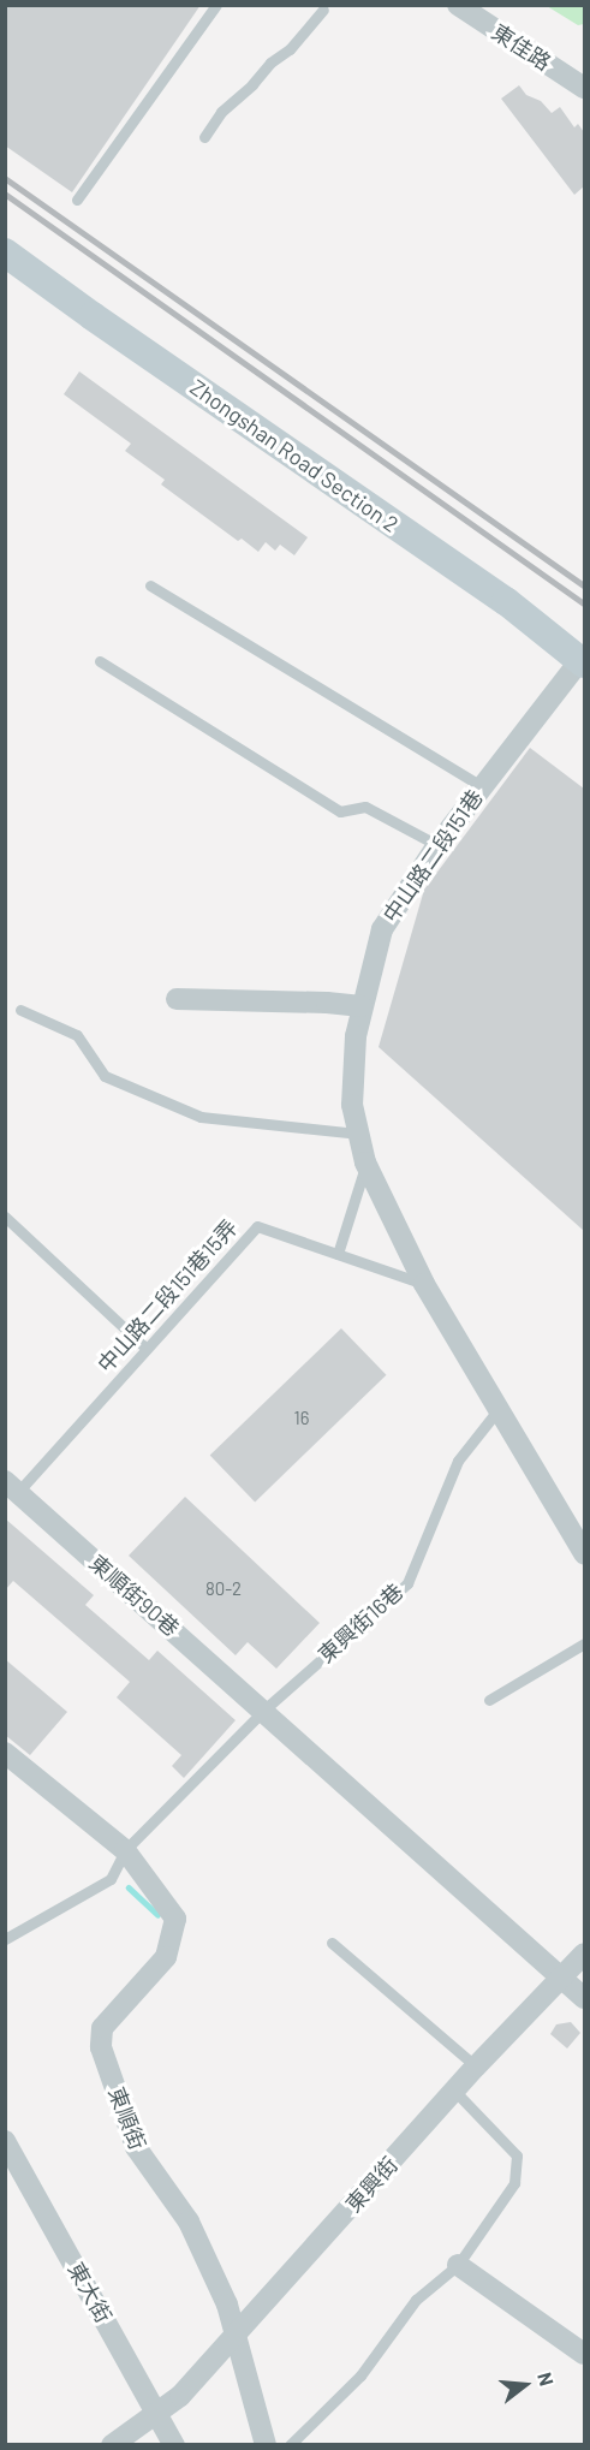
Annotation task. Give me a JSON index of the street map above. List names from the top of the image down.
{
  "streets": {
    "main road": ["Zhongshan Road Section 2"],
    "street": [
      "東佳路",
      "中山路二段151巷",
      "東順街90巷",
      "東順街",
      "東興街",
      "東大街"
    ],
    "lane": ["中山路二段151巷15弄", "東興街16巷"]
  },
  "crossings": [
    ["Zhongshan Road Section 2", "中山路二段151巷"],
    ["中山路二段151巷", "中山路二段151巷15弄"],
    ["中山路二段151巷15弄", "東順街90巷"],
    ["東順街90巷", "東興街16巷"],
    ["東順街", "東興街"],
    ["東興街", "東大街"]
  ],
  "house_numbers": ["16", "80-2"],
  "north": "right"
}
